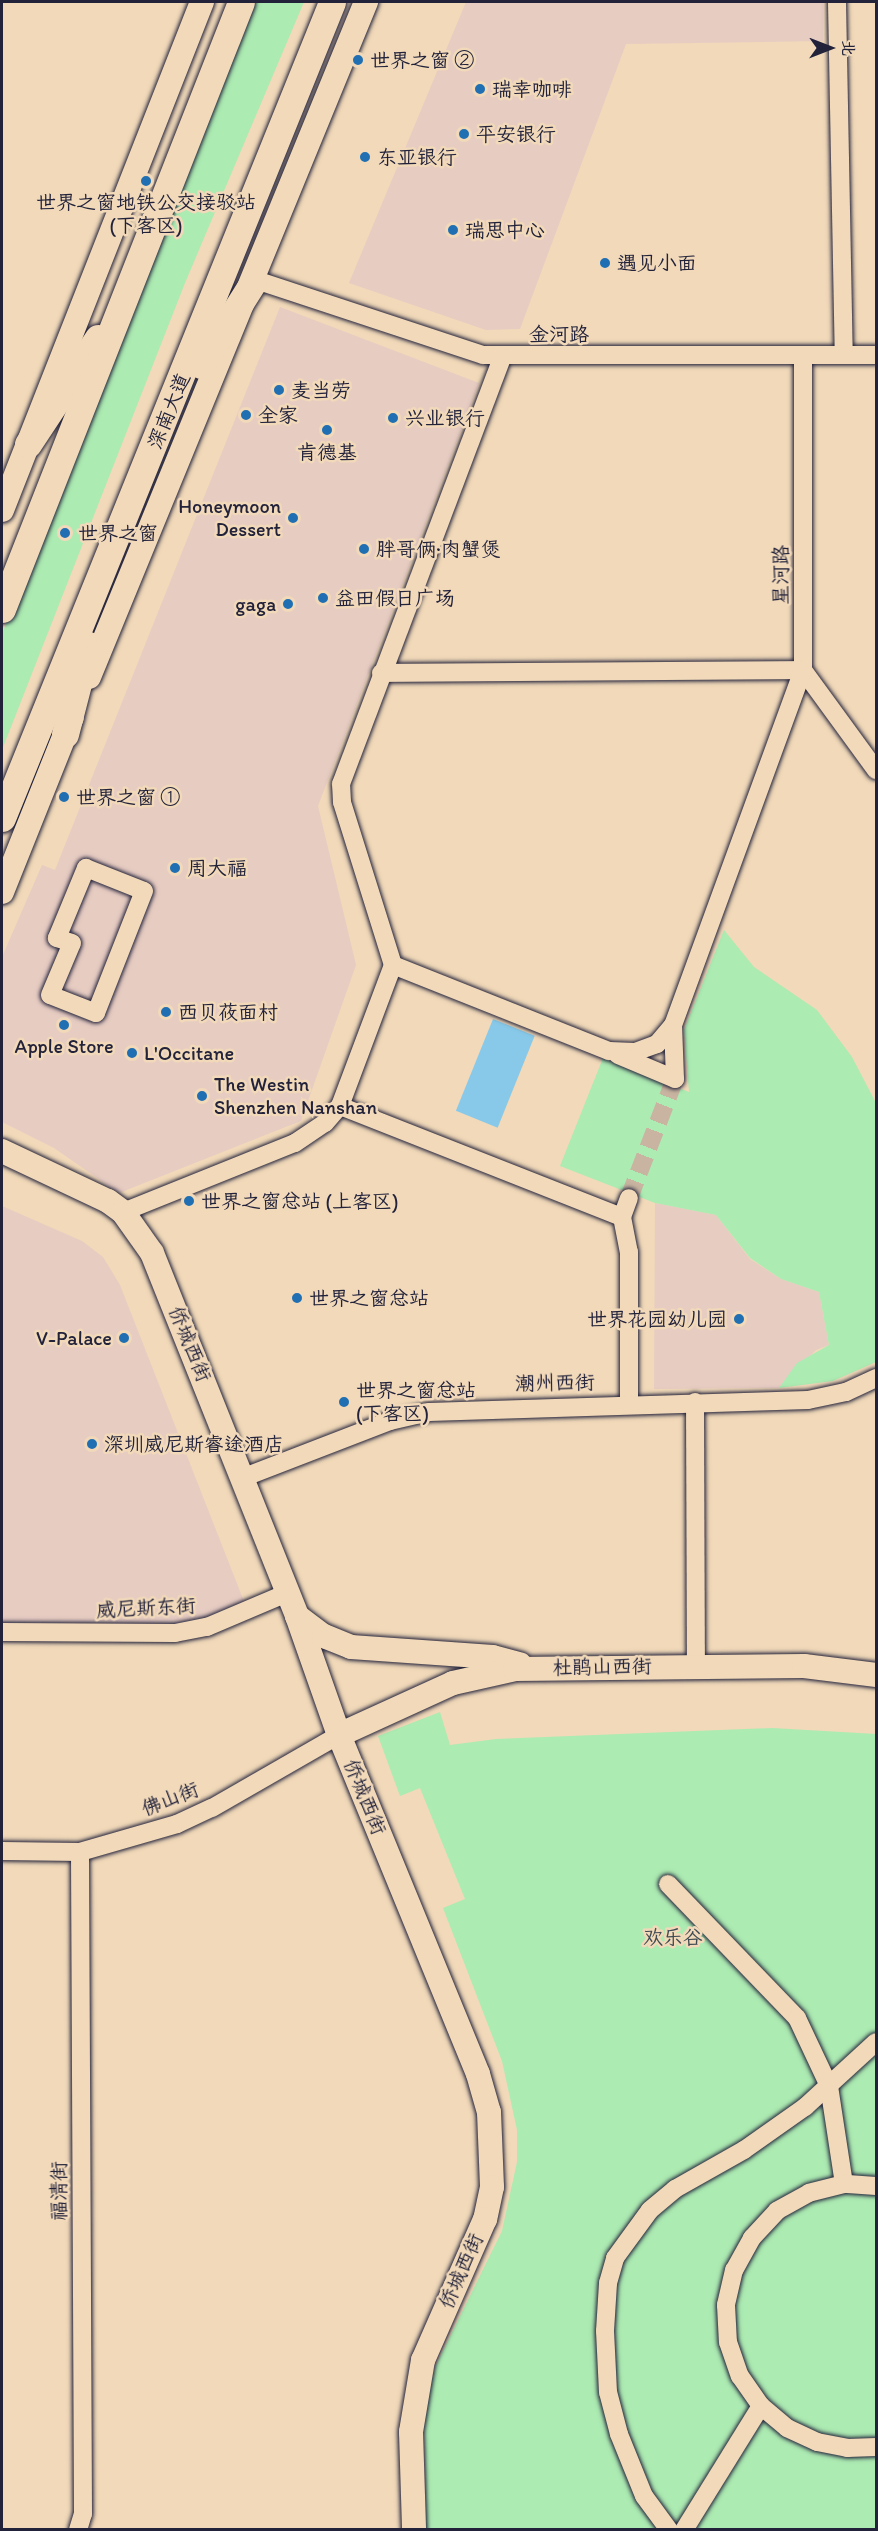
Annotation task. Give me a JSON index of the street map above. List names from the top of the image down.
{
  "streets": {
    "main road": ["深南大道"],
    "street": [
      "金河路",
      "星河路",
      "侨城西街",
      "潮州西街",
      "威尼斯东街",
      "杜鹃山西街",
      "佛山街",
      "福清街"
    ]
  },
  "crossings": [
    ["金河路", "星河路"],
    ["侨城西街", "潮州西街"],
    ["侨城西街", "威尼斯东街"],
    ["侨城西街", "杜鹃山西街"],
    ["侨城西街", "佛山街"],
    ["杜鹃山西街", "佛山街"],
    ["佛山街", "福清街"]
  ],
  "parks": ["欢乐谷"],
  "places": [
    "世界之窗 ②",
    "瑞幸咖啡",
    "平安银行",
    "东亚银行",
    "世界之窗地铁公交接驳站 (下客区)",
    "瑞思中心",
    "遇见小面",
    "麦当劳",
    "全家",
    "兴业银行",
    "肯德基",
    "Honeymoon Dessert",
    "世界之窗",
    "胖哥俩·肉蟹煲",
    "益田假日广场",
    "gaga",
    "世界之窗 ①",
    "周大福",
    "西贝莜面村",
    "Apple Store",
    "L'Occitane",
    "The Westin Shenzhen Nanshan",
    "世界之窗总站 (上客区)",
    "世界之窗总站",
    "世界花园幼儿园",
    "V-Palace",
    "世界之窗总站 (下客区)",
    "深圳威尼斯睿途酒店"
  ],
  "north": "right"
}
